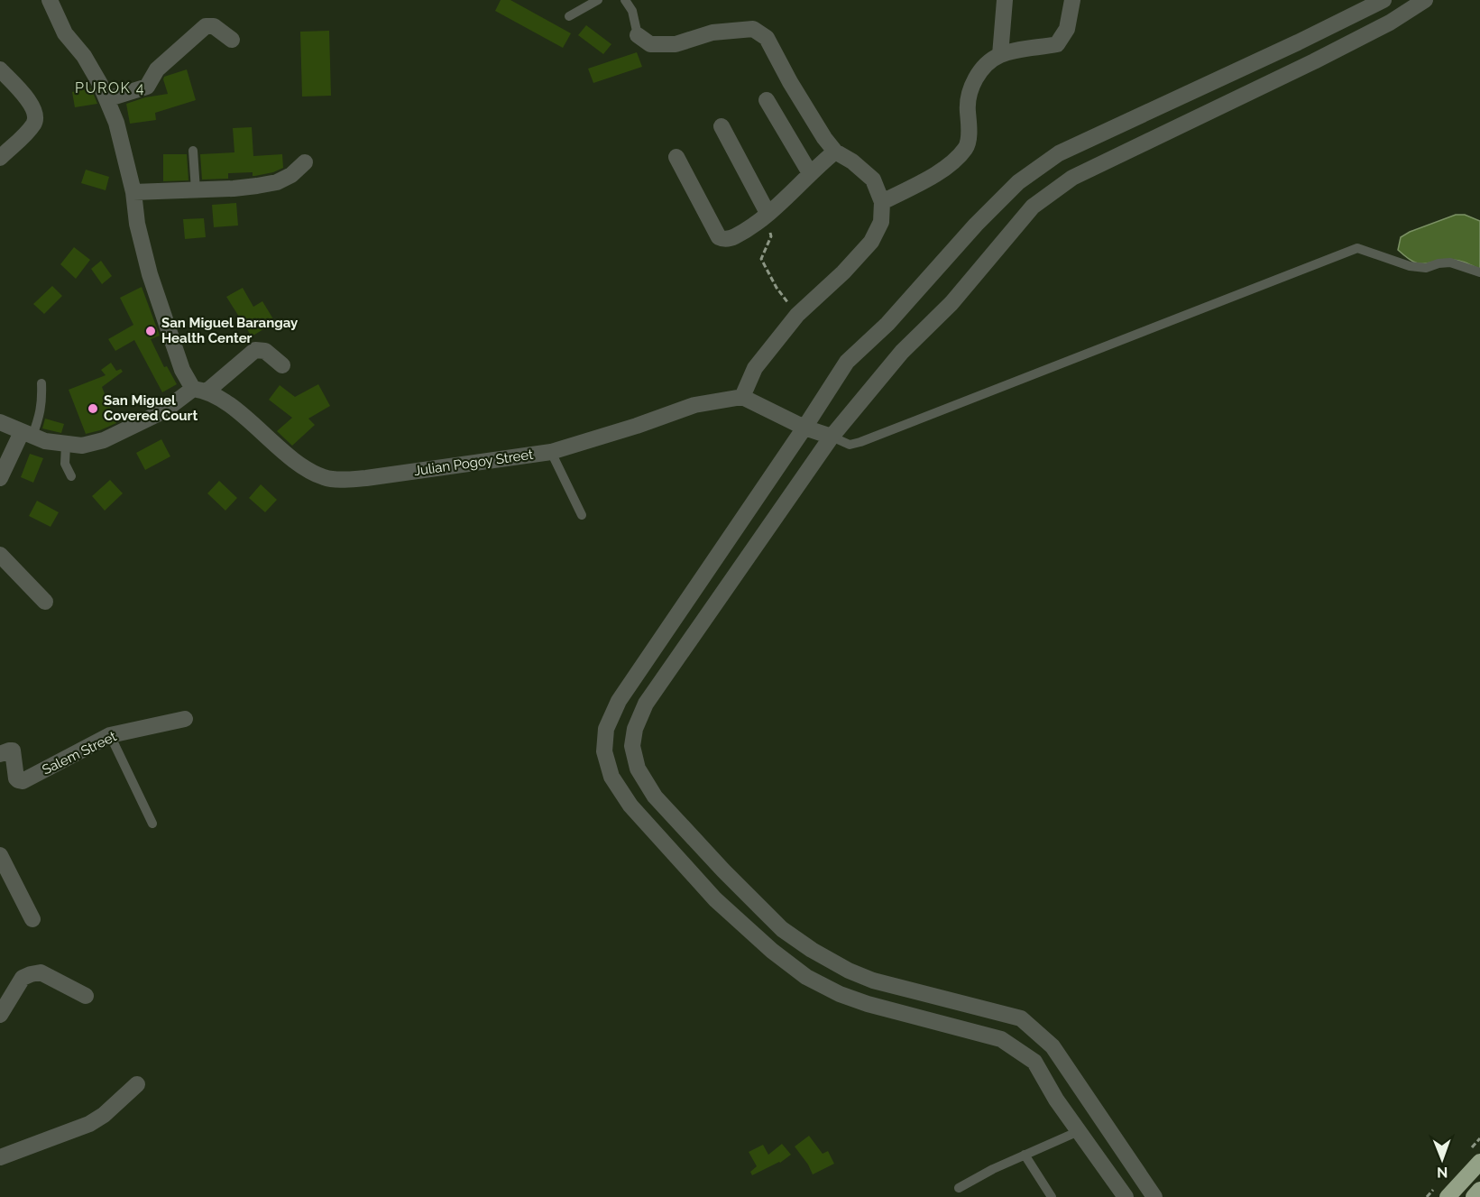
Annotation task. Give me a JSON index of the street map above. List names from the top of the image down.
{
  "streets": {
    "street": ["Julian Pogoy Street", "Salem Street"]
  },
  "districts": ["PUROK 4"],
  "places": ["San Miguel Barangay Health Center", "San Miguel Covered Court"],
  "north": "bottom"
}
